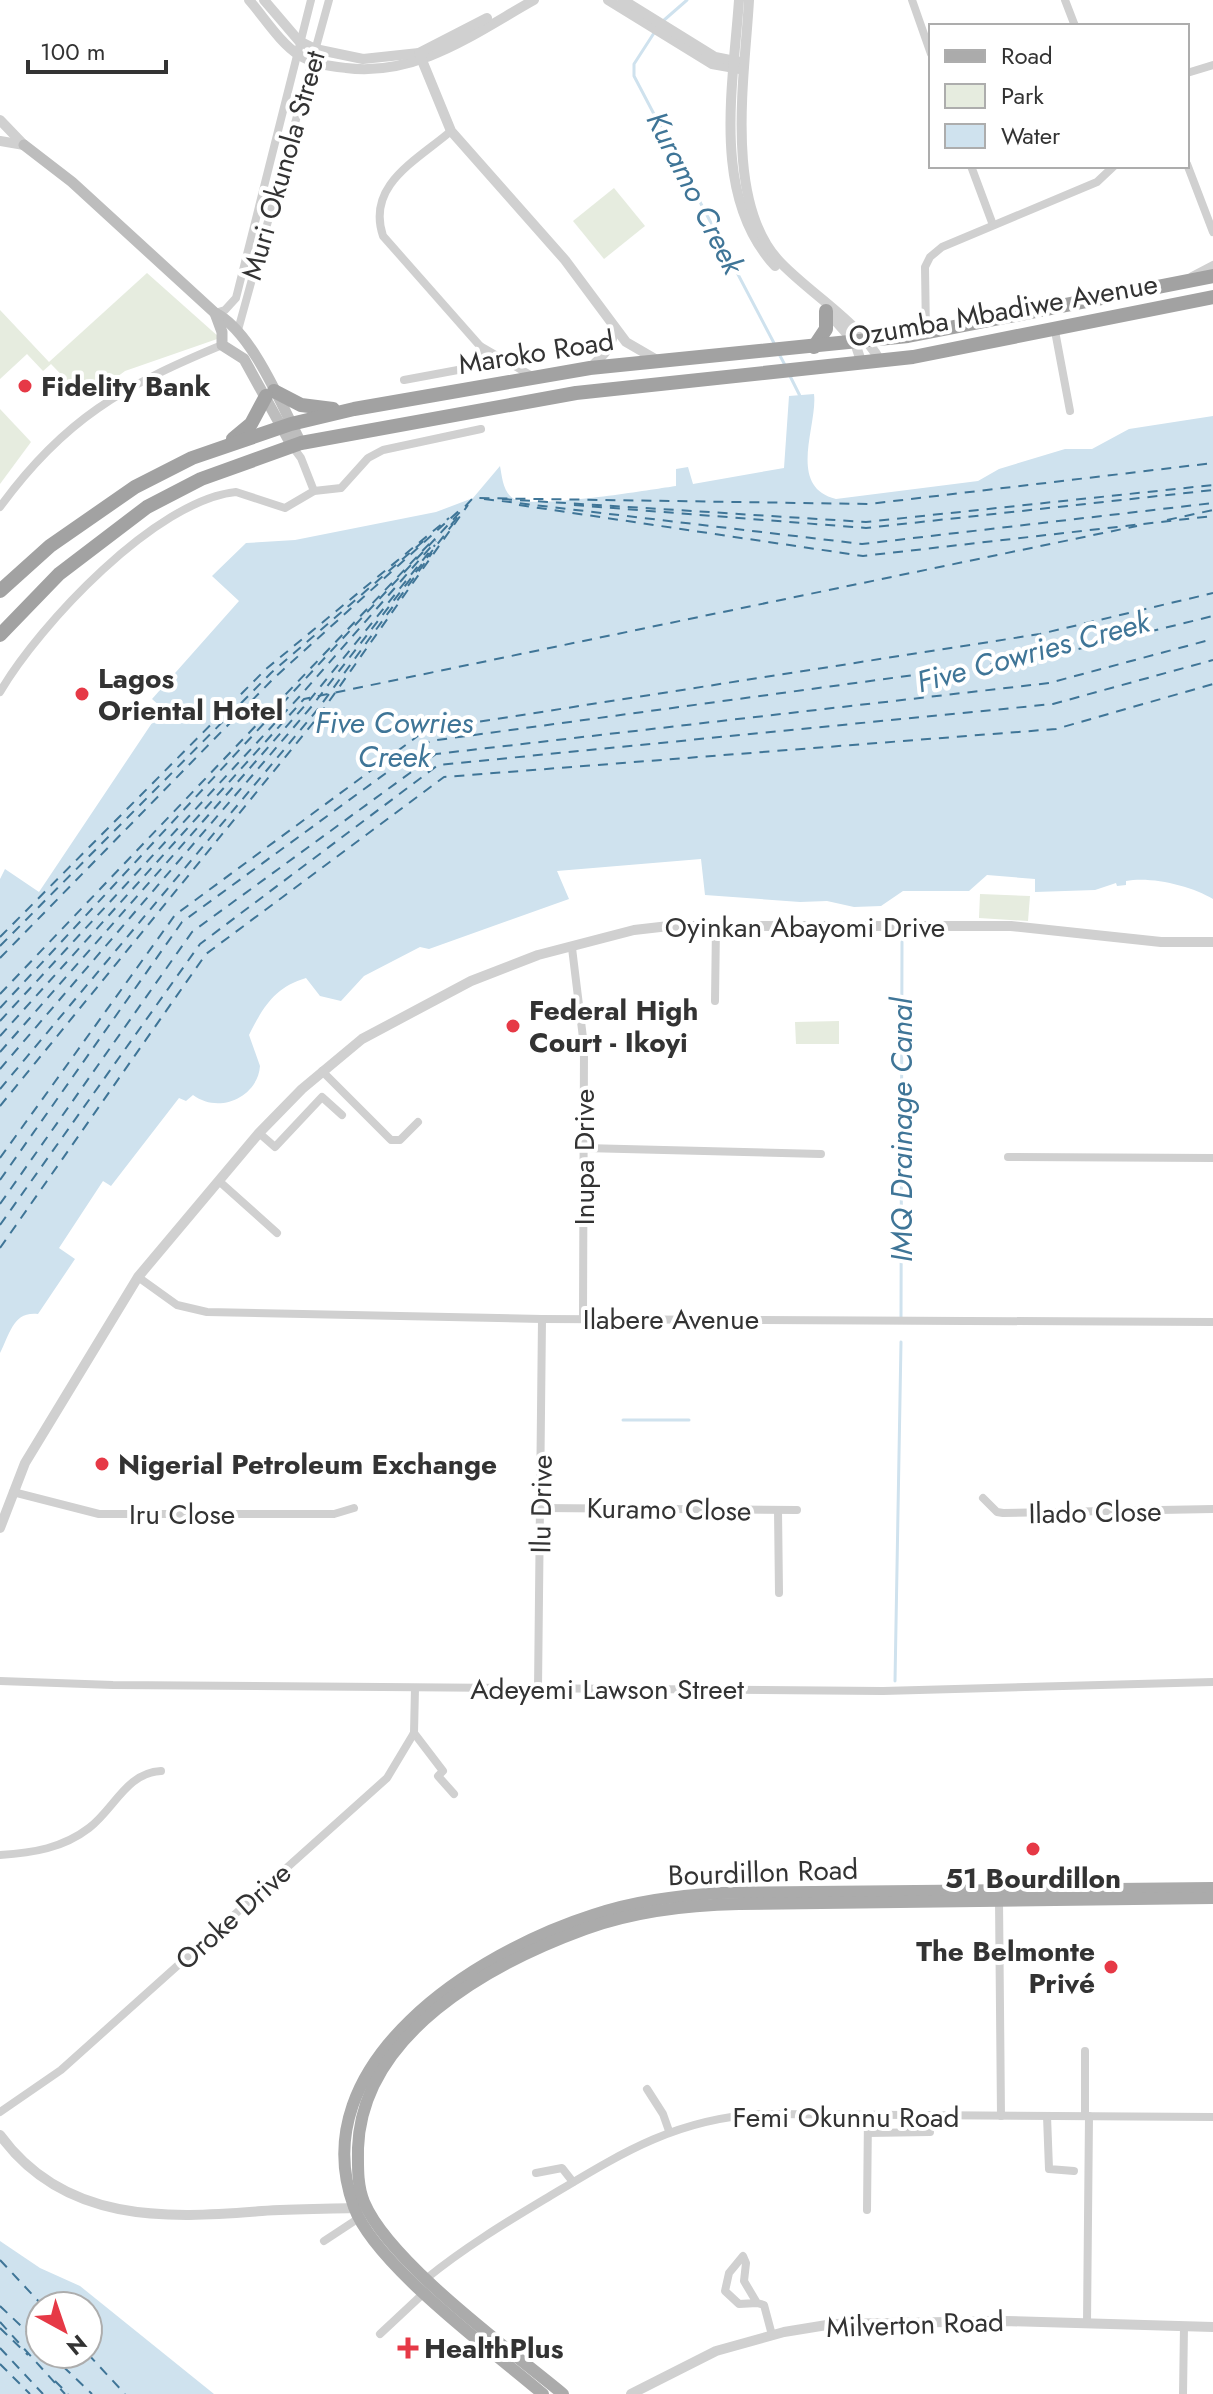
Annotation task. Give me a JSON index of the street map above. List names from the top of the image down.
{
  "streets": {
    "highway": ["Ozumba Mbadiwe Avenue", "Maroko Road"],
    "main road": ["Bourdillon Road"],
    "street": [
      "Muri Okunola Street",
      "Oyinkan Abayomi Drive",
      "Inupa Drive",
      "Ilabere Avenue",
      "Ilu Drive",
      "Kuramo Close",
      "Ilado Close",
      "Iru Close",
      "Adeyemi Lawson Street",
      "Oroke Drive",
      "Femi Okunnu Road",
      "Milverton Road"
    ]
  },
  "crossings": [
    ["Ozumba Mbadiwe Avenue", "Maroko Road"],
    ["Oyinkan Abayomi Drive", "Inupa Drive"],
    ["Oyinkan Abayomi Drive", "Ilabere Avenue"],
    ["Oyinkan Abayomi Drive", "Iru Close"],
    ["Inupa Drive", "Ilabere Avenue"],
    ["Ilabere Avenue", "Ilu Drive"],
    ["Ilu Drive", "Kuramo Close"],
    ["Ilu Drive", "Adeyemi Lawson Street"],
    ["Adeyemi Lawson Street", "Oroke Drive"]
  ],
  "water": ["Kuramo Creek", "Five Cowries Creek", "IMQ Drainage Canal"],
  "places": {
    "other": [
      "Fidelity Bank",
      "Lagos Oriental Hotel",
      "Federal High Court - Ikoyi",
      "Nigerial Petroleum Exchange",
      "51 Bourdillon",
      "The Belmonte Privé"
    ],
    "health": ["HealthPlus"]
  },
  "legend": ["Road", "Park", "Water"],
  "scale_bar": "100 m",
  "north": "bottom right"
}
